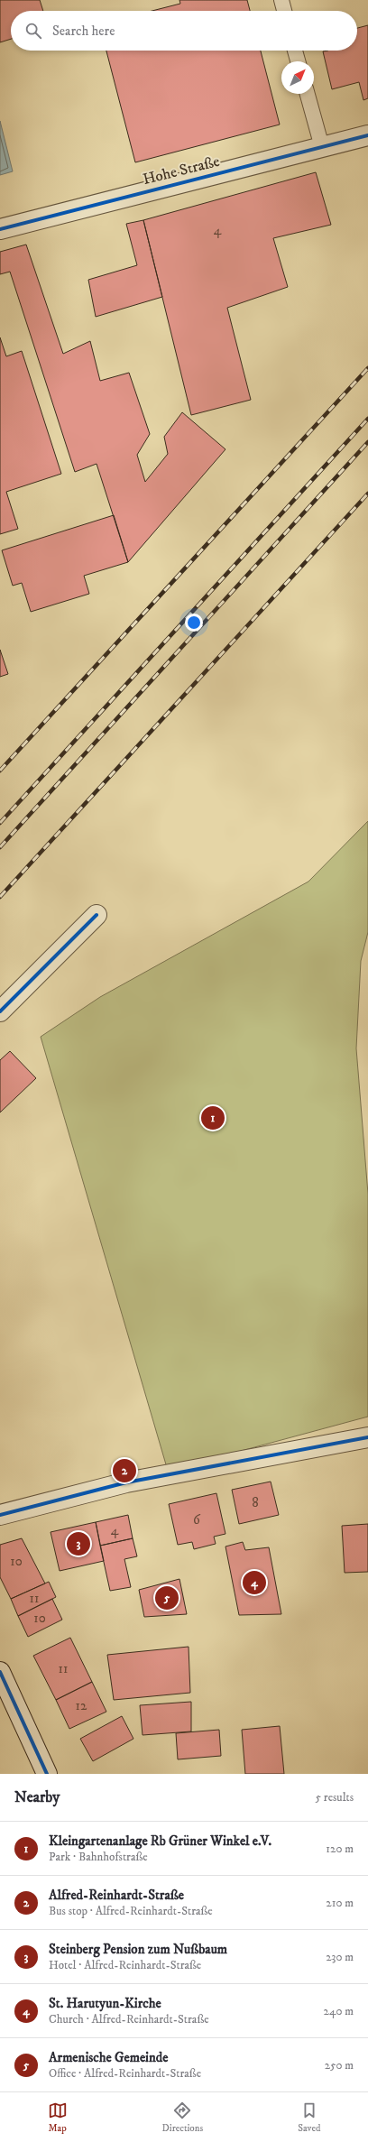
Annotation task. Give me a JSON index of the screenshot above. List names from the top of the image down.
{
  "streets": {
    "street": ["Hohe Straße"]
  },
  "house_numbers": [
    "4",
    "8",
    "6",
    "4",
    "10",
    "11",
    "10",
    "11",
    "12"
  ],
  "north": "top right",
  "page": {
    "search": "Search here",
    "pins": [
      "1",
      "2",
      "3",
      "4",
      "5"
    ],
    "heading": ["Nearby", "5 results"],
    "list": [
      {
        "mark": "1",
        "name": "Kleingartenanlage Rb Grüner Winkel e.V.",
        "note": "Park · Bahnhofstraße",
        "value": "120 m"
      },
      {
        "mark": "2",
        "name": "Alfred-Reinhardt-Straße",
        "note": "Bus stop · Alfred-Reinhardt-Straße",
        "value": "210 m"
      },
      {
        "mark": "3",
        "name": "Steinberg Pension zum Nußbaum",
        "note": "Hotel · Alfred-Reinhardt-Straße",
        "value": "230 m"
      },
      {
        "mark": "4",
        "name": "St. Harutyun-Kirche",
        "note": "Church · Alfred-Reinhardt-Straße",
        "value": "240 m"
      },
      {
        "mark": "5",
        "name": "Armenische Gemeinde",
        "note": "Office · Alfred-Reinhardt-Straße",
        "value": "250 m"
      }
    ],
    "nav": ["Map", "Directions", "Saved"]
  }
}
